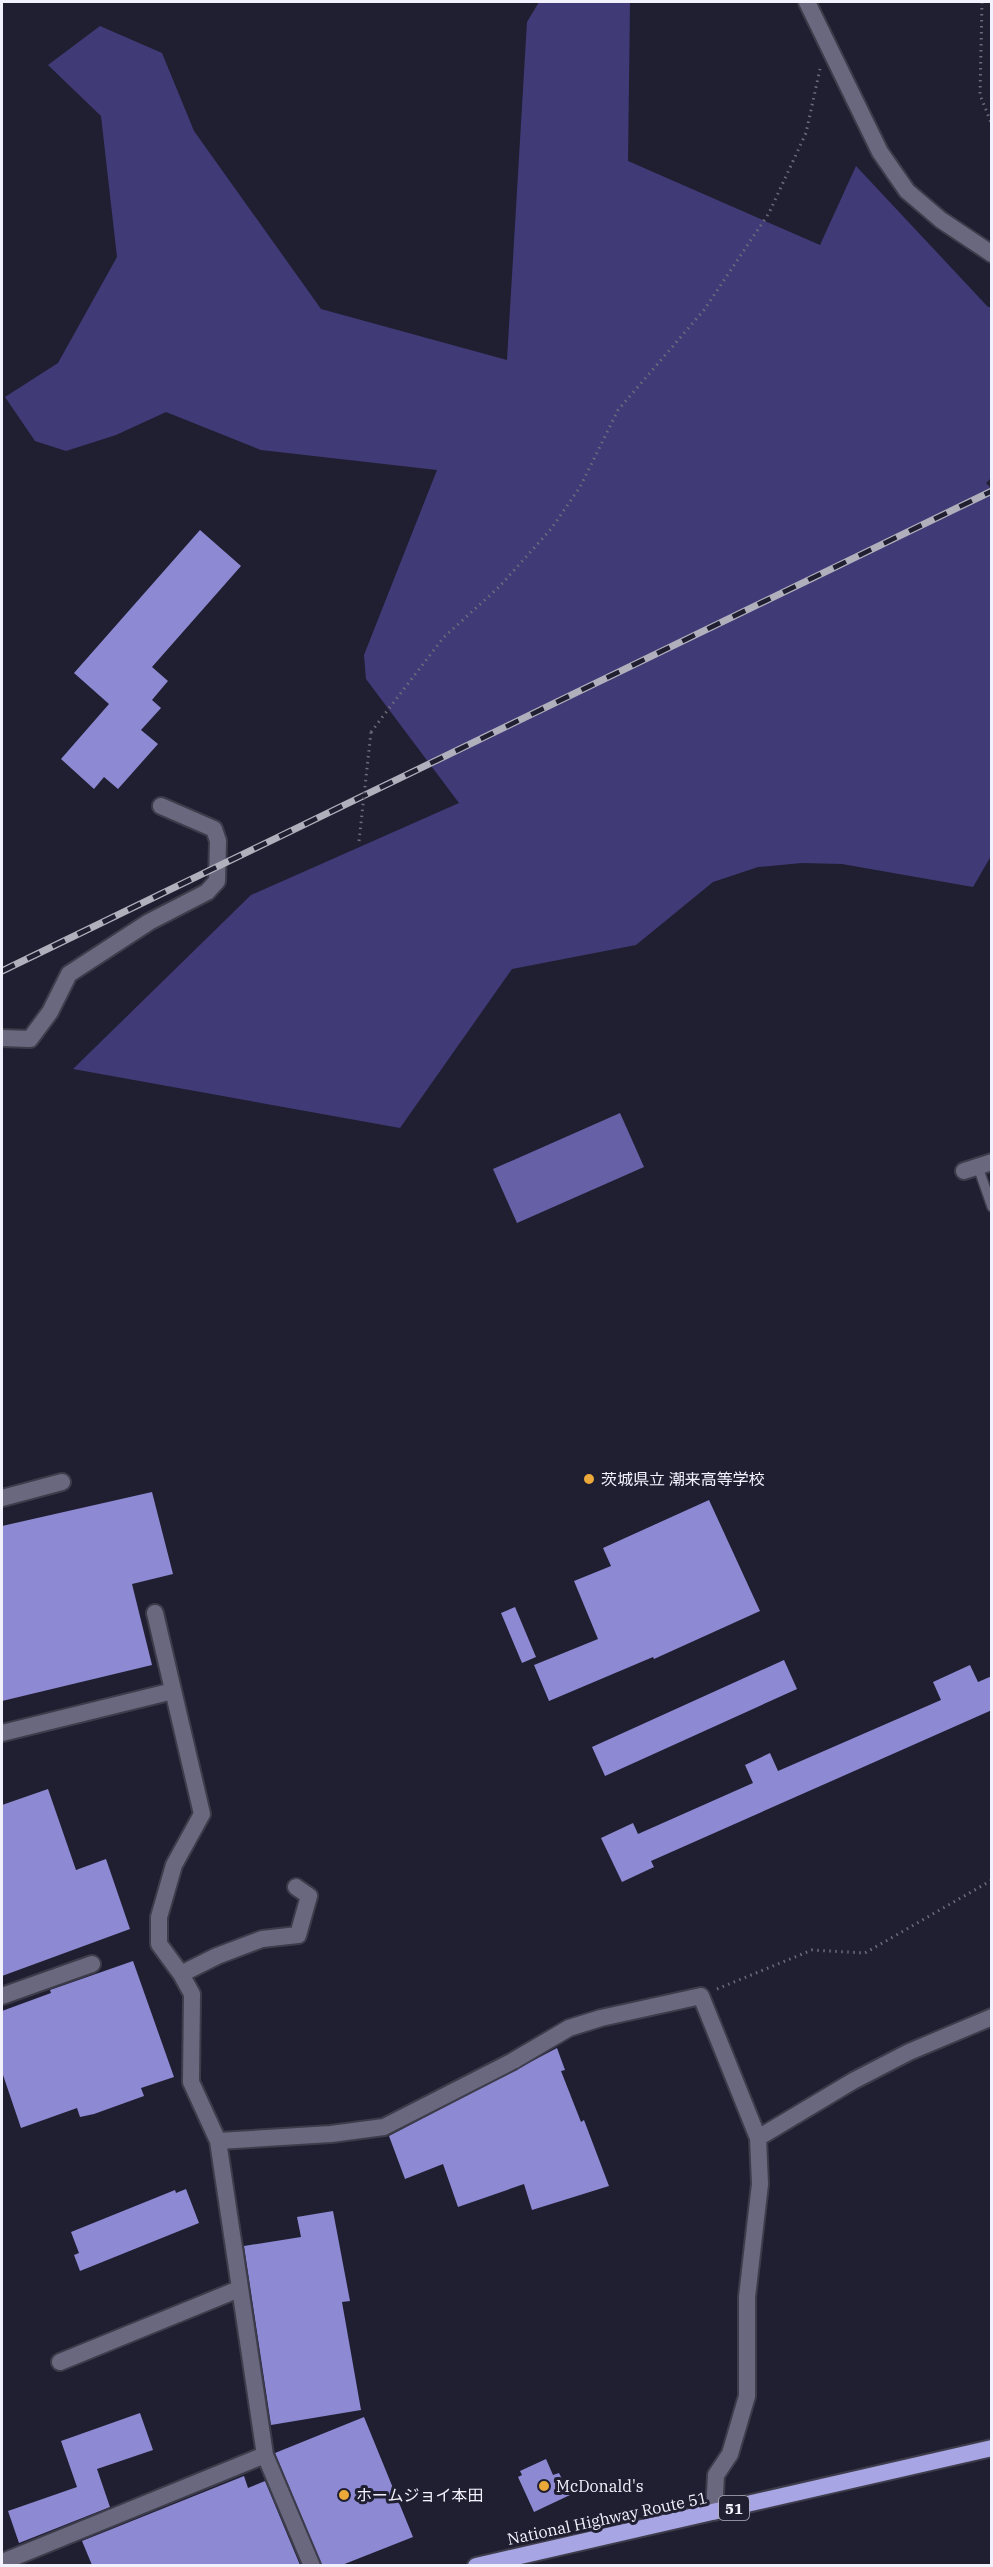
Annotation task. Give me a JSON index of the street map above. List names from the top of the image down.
{
  "streets": {
    "highway": ["51", "National Highway Route 51"]
  },
  "places": ["茨城県立 潮来高等学校", "McDonald's", "ホームジョイ本田"]
}
